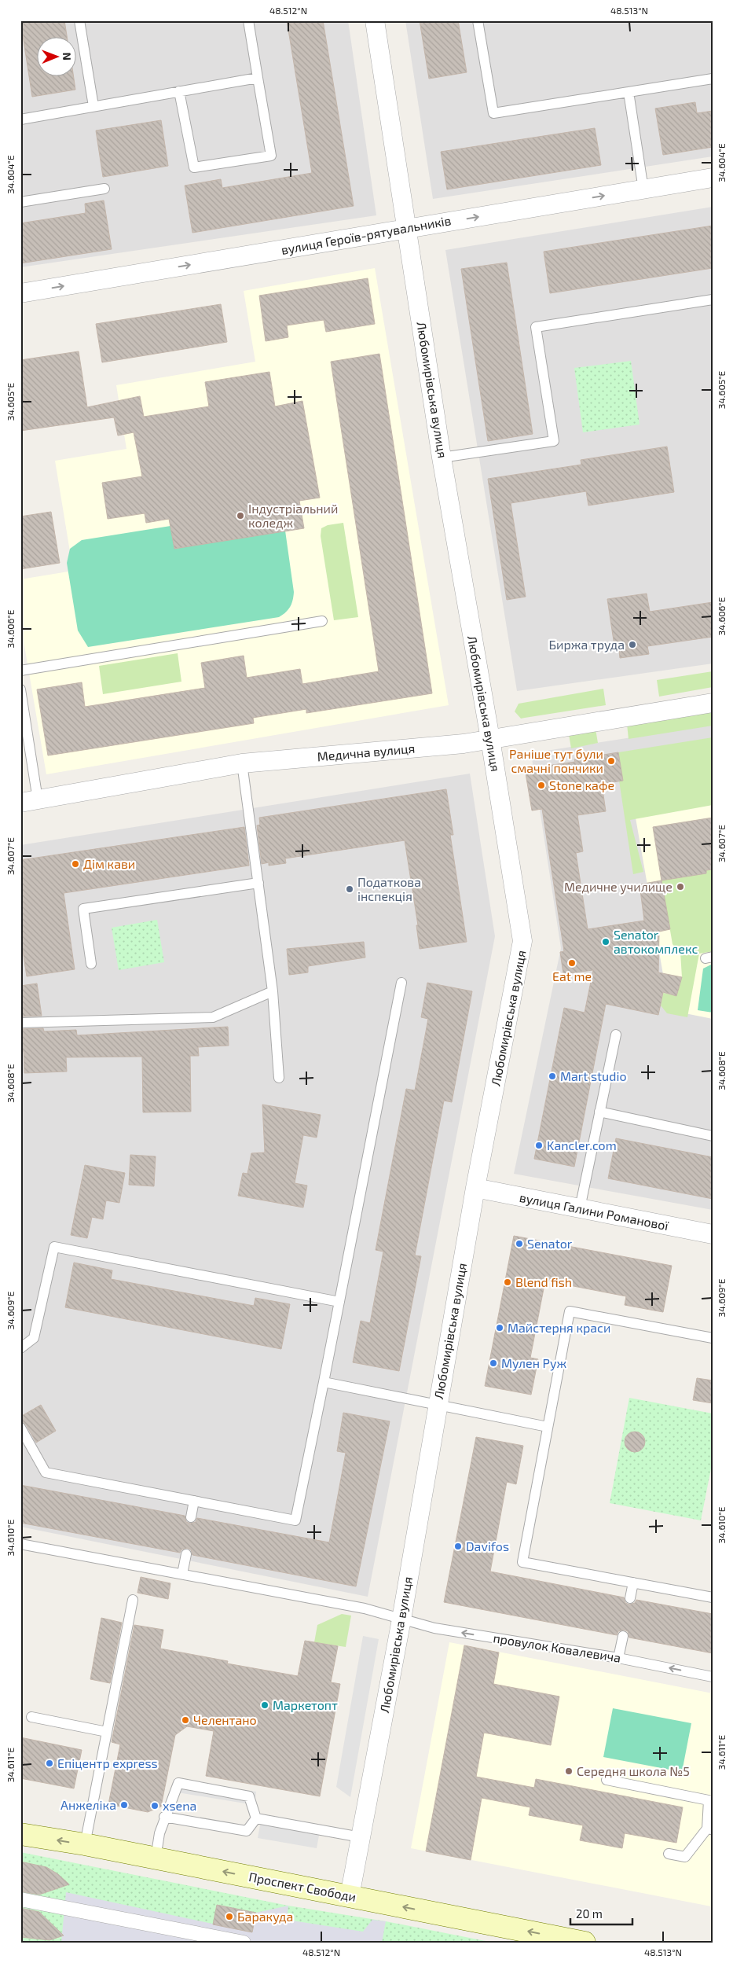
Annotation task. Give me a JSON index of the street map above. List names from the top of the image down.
{
  "streets": {
    "main road": ["Проспект Свободи"],
    "street": [
      "вулиця Героїв-рятувальників",
      "Любомирівська вулиця",
      "Медична вулиця",
      "вулиця Галини Романової"
    ],
    "lane": ["провулок Ковалевича"]
  },
  "crossings": [
    ["вулиця Героїв-рятувальників", "Любомирівська вулиця"],
    ["Любомирівська вулиця", "Медична вулиця"],
    ["Любомирівська вулиця", "вулиця Галини Романової"],
    ["Любомирівська вулиця", "провулок Ковалевича"],
    ["Любомирівська вулиця", "Проспект Свободи"]
  ],
  "one_way": ["вулиця Героїв-рятувальників", "провулок Ковалевича", "Проспект Свободи"],
  "places": [
    "Індустріальний коледж",
    "Биржа труда",
    "Раніше тут були смачні пончики",
    "Stone кафе",
    "Дiм кави",
    "Медичне училище",
    "Податкова інспекція",
    "Senator автокомплекс",
    "Eat me",
    "Mart studio",
    "Kancler.com",
    "Senator",
    "Blend fish",
    "Майстерня краси",
    "Мулен Руж",
    "Davifos",
    "Маркетопт",
    "Челентано",
    "Епіцентр express",
    "Середня школа №5",
    "Анжеліка",
    "xsena",
    "Баракуда"
  ],
  "scale_bar": "20 m",
  "north": "right",
  "coordinates": [
    "48.512°N",
    "48.513°N",
    "34.604°E",
    "34.605°E",
    "34.606°E",
    "34.607°E",
    "34.608°E",
    "34.609°E",
    "34.610°E",
    "34.611°E"
  ]
}
